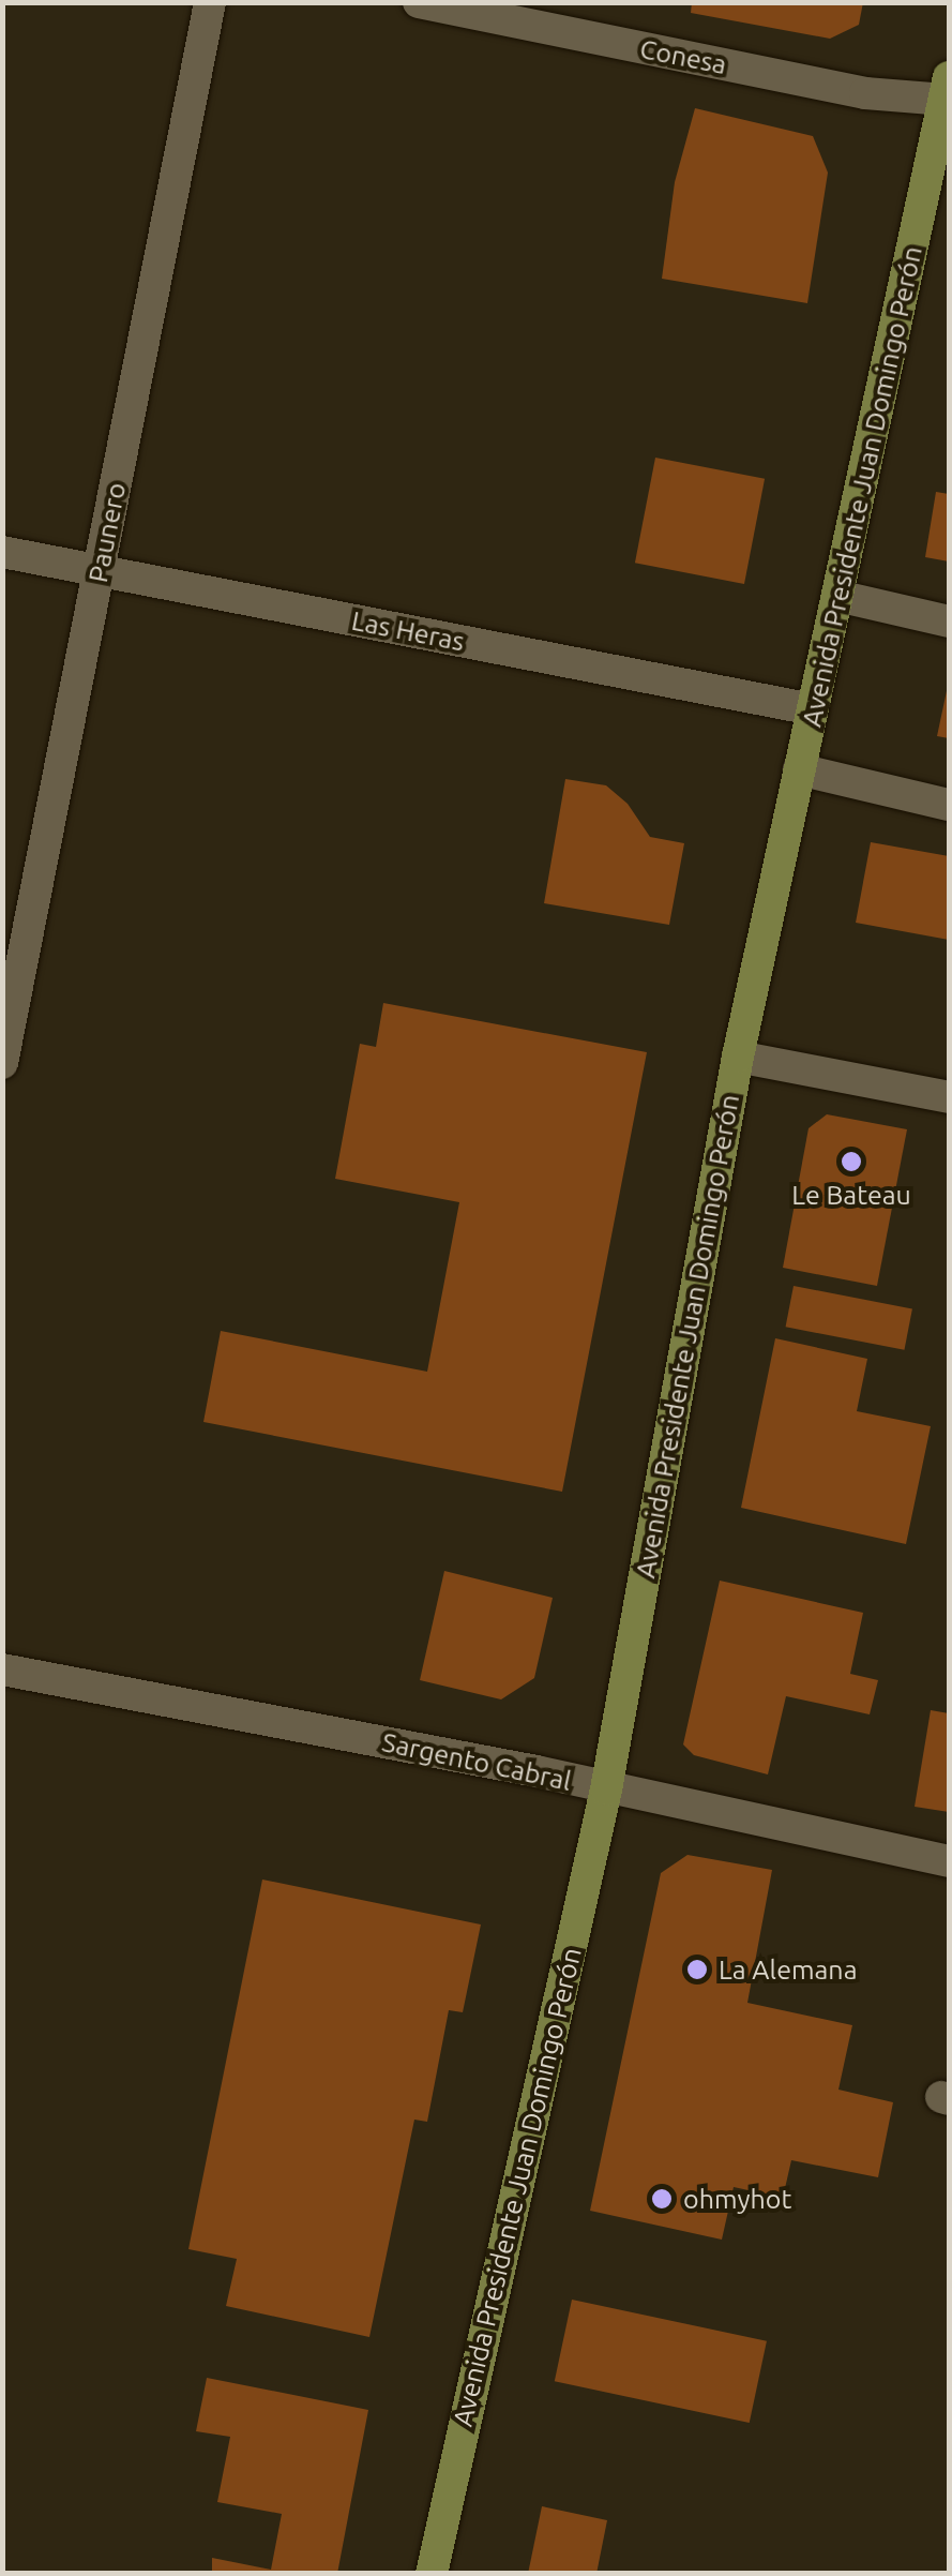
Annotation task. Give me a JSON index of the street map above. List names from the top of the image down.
{
  "streets": {
    "main road": ["Avenida Presidente Juan Domingo Perón"],
    "street": [
      "Conesa",
      "Paunero",
      "Las Heras",
      "Sargento Cabral"
    ]
  },
  "crossings": [
    ["Conesa", "Avenida Presidente Juan Domingo Perón"],
    ["Avenida Presidente Juan Domingo Perón", "Las Heras"],
    ["Avenida Presidente Juan Domingo Perón", "Sargento Cabral"],
    ["Paunero", "Las Heras"]
  ],
  "places": ["Le Bateau", "La Alemana", "ohmyhot"]
}
